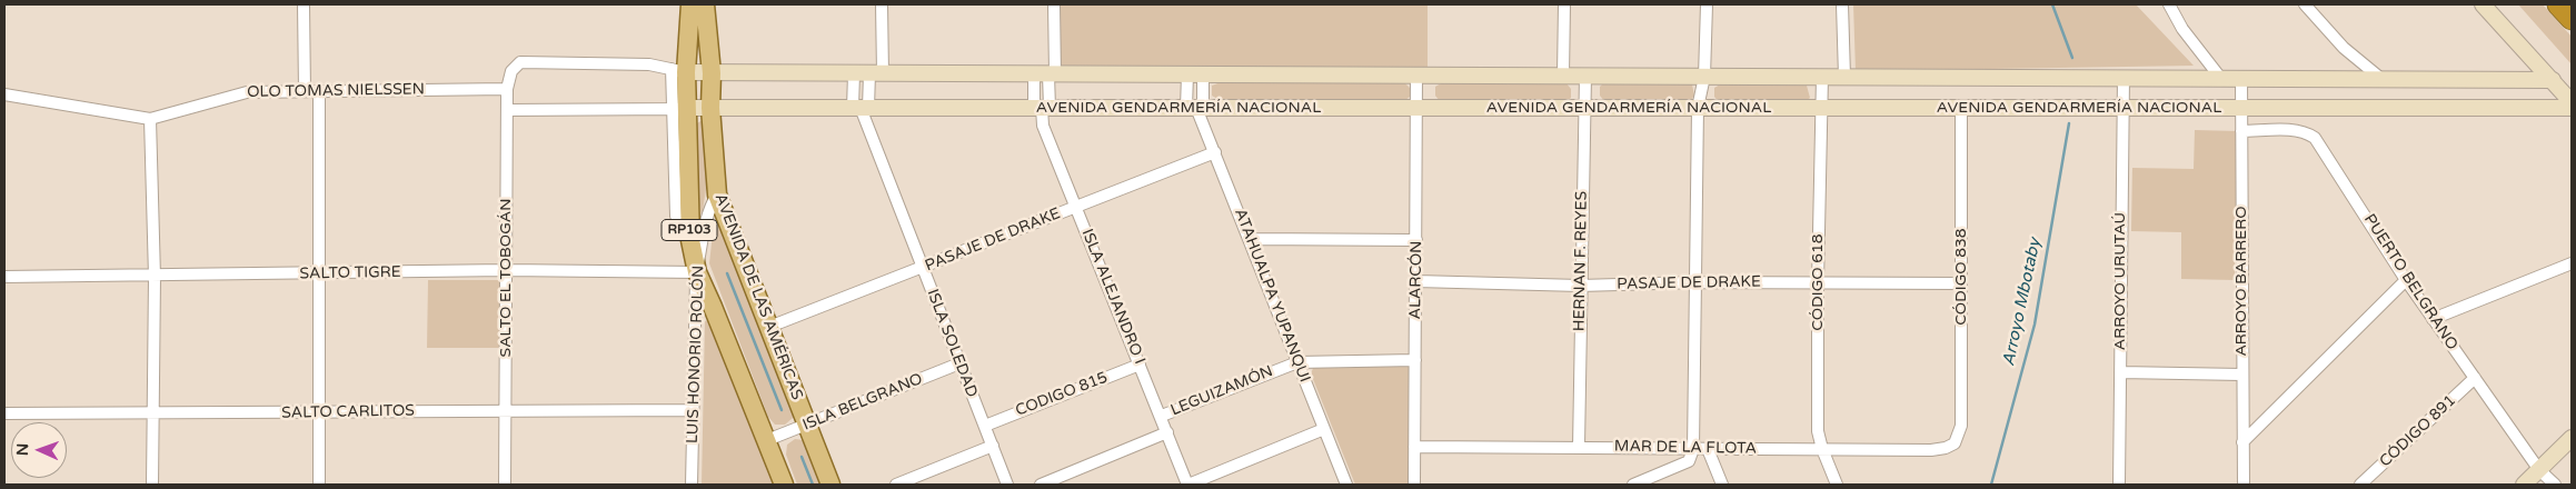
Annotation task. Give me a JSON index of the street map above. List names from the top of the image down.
{
  "streets": {
    "main road": ["RP103", "AVENIDA DE LAS AMÉRICAS"],
    "street": [
      "OLO TOMAS NIELSSEN",
      "AVENIDA GENDARMERÍA NACIONAL",
      "PASAJE DE DRAKE",
      "HERNAN F. REYES",
      "SALTO TIGRE",
      "CÓDIGO 838",
      "SALTO EL TOBOGÁN",
      "ALARCÓN",
      "ARROYO URUTAÚ",
      "ARROYO BARRERO",
      "CÓDIGO 618",
      "PUERTO BELGRANO",
      "ATAHUALPA YUPANQUI",
      "ISLA ALEJANDRO I",
      "ISLA SOLEDAD",
      "LUIS HONORIO ROLÓN",
      "LEGUIZAMÓN",
      "CODIGO 815",
      "ISLA BELGRANO",
      "SALTO CARLITOS",
      "CÓDIGO 891",
      "MAR DE LA FLOTA"
    ]
  },
  "crossings": [
    ["OLO TOMAS NIELSSEN", "SALTO EL TOBOGÁN"],
    ["AVENIDA GENDARMERÍA NACIONAL", "HERNAN F. REYES"],
    ["AVENIDA GENDARMERÍA NACIONAL", "CÓDIGO 838"],
    ["AVENIDA GENDARMERÍA NACIONAL", "SALTO EL TOBOGÁN"],
    ["AVENIDA GENDARMERÍA NACIONAL", "ALARCÓN"],
    ["AVENIDA GENDARMERÍA NACIONAL", "ARROYO URUTAÚ"],
    ["AVENIDA GENDARMERÍA NACIONAL", "ARROYO BARRERO"],
    ["AVENIDA GENDARMERÍA NACIONAL", "CÓDIGO 618"],
    ["AVENIDA GENDARMERÍA NACIONAL", "ATAHUALPA YUPANQUI"],
    ["AVENIDA GENDARMERÍA NACIONAL", "AVENIDA DE LAS AMÉRICAS"],
    ["AVENIDA GENDARMERÍA NACIONAL", "ISLA ALEJANDRO I"],
    ["AVENIDA GENDARMERÍA NACIONAL", "ISLA SOLEDAD"],
    ["PASAJE DE DRAKE", "HERNAN F. REYES"],
    ["PASAJE DE DRAKE", "CÓDIGO 838"],
    ["PASAJE DE DRAKE", "ALARCÓN"],
    ["PASAJE DE DRAKE", "CÓDIGO 618"],
    ["PASAJE DE DRAKE", "ATAHUALPA YUPANQUI"],
    ["PASAJE DE DRAKE", "AVENIDA DE LAS AMÉRICAS"],
    ["PASAJE DE DRAKE", "ISLA ALEJANDRO I"],
    ["PASAJE DE DRAKE", "ISLA SOLEDAD"],
    ["HERNAN F. REYES", "MAR DE LA FLOTA"],
    ["SALTO TIGRE", "SALTO EL TOBOGÁN"],
    ["SALTO TIGRE", "AVENIDA DE LAS AMÉRICAS"],
    ["SALTO TIGRE", "LUIS HONORIO ROLÓN"],
    ["CÓDIGO 838", "MAR DE LA FLOTA"],
    ["SALTO EL TOBOGÁN", "AVENIDA DE LAS AMÉRICAS"],
    ["SALTO EL TOBOGÁN", "SALTO CARLITOS"],
    ["ALARCÓN", "LEGUIZAMÓN"],
    ["ALARCÓN", "MAR DE LA FLOTA"],
    ["ARROYO BARRERO", "PUERTO BELGRANO"],
    ["CÓDIGO 618", "MAR DE LA FLOTA"],
    ["PUERTO BELGRANO", "CÓDIGO 891"],
    ["ATAHUALPA YUPANQUI", "LEGUIZAMÓN"],
    ["AVENIDA DE LAS AMÉRICAS", "LUIS HONORIO ROLÓN"],
    ["AVENIDA DE LAS AMÉRICAS", "ISLA BELGRANO"],
    ["ISLA ALEJANDRO I", "LEGUIZAMÓN"],
    ["ISLA ALEJANDRO I", "CODIGO 815"],
    ["ISLA SOLEDAD", "CODIGO 815"],
    ["ISLA SOLEDAD", "ISLA BELGRANO"],
    ["LUIS HONORIO ROLÓN", "SALTO CARLITOS"]
  ],
  "water": ["Arroyo Mbotaby"],
  "north": "left"
}
